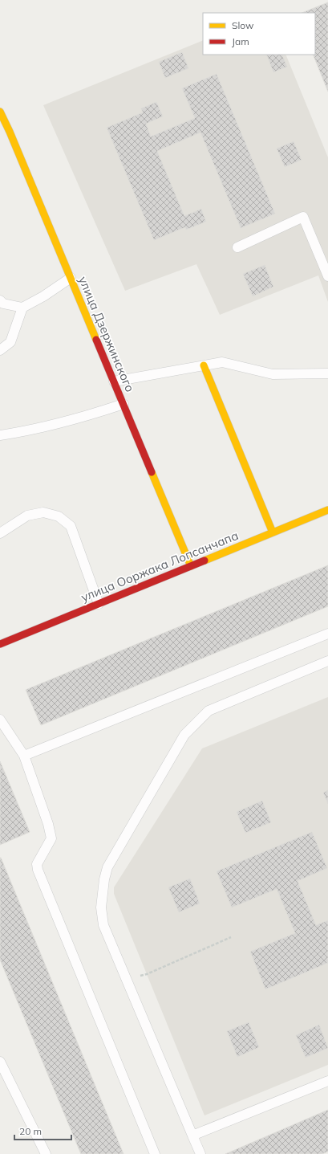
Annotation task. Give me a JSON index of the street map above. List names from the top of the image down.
{
  "streets": {
    "street": ["улица Дзержинского", "улица Ооржака Лопсанчапа"]
  },
  "crossings": [
    ["улица Дзержинского", "улица Ооржака Лопсанчапа"]
  ],
  "legend": ["Slow", "Jam"],
  "scale_bar": "20 m"
}
